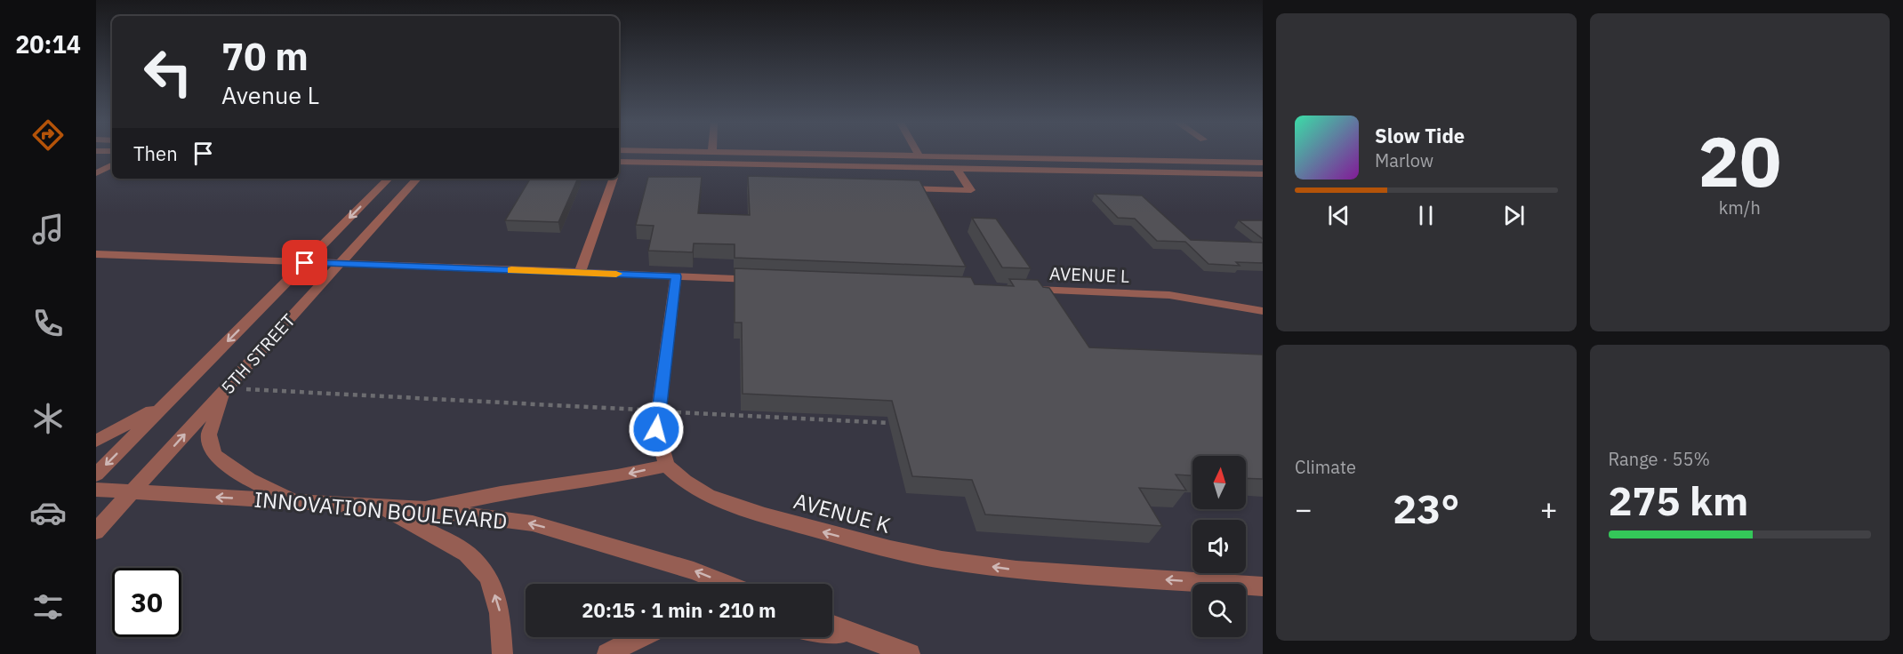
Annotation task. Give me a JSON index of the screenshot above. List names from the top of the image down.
{
  "streets": {
    "street": [
      "AVENUE L",
      "5TH STREET",
      "INNOVATION BOULEVARD",
      "AVENUE K"
    ]
  },
  "crossings": [
    ["5TH STREET", "INNOVATION BOULEVARD"]
  ],
  "one_way": ["AVENUE K"],
  "north": "top",
  "page": {
    "tabs": "20:14",
    "tile": [
      ["20", "km/h"],
      "Climate",
      ["Range · 55%", "275 km"]
    ],
    "turn": ["70 m", "Avenue L"],
    "song": ["Slow Tide", "Marlow"],
    "then": "Then",
    "heat": ["−", "23°", "+"],
    "limit": "30",
    "trip": "20:15 · 1 min · 210 m"
  }
}
